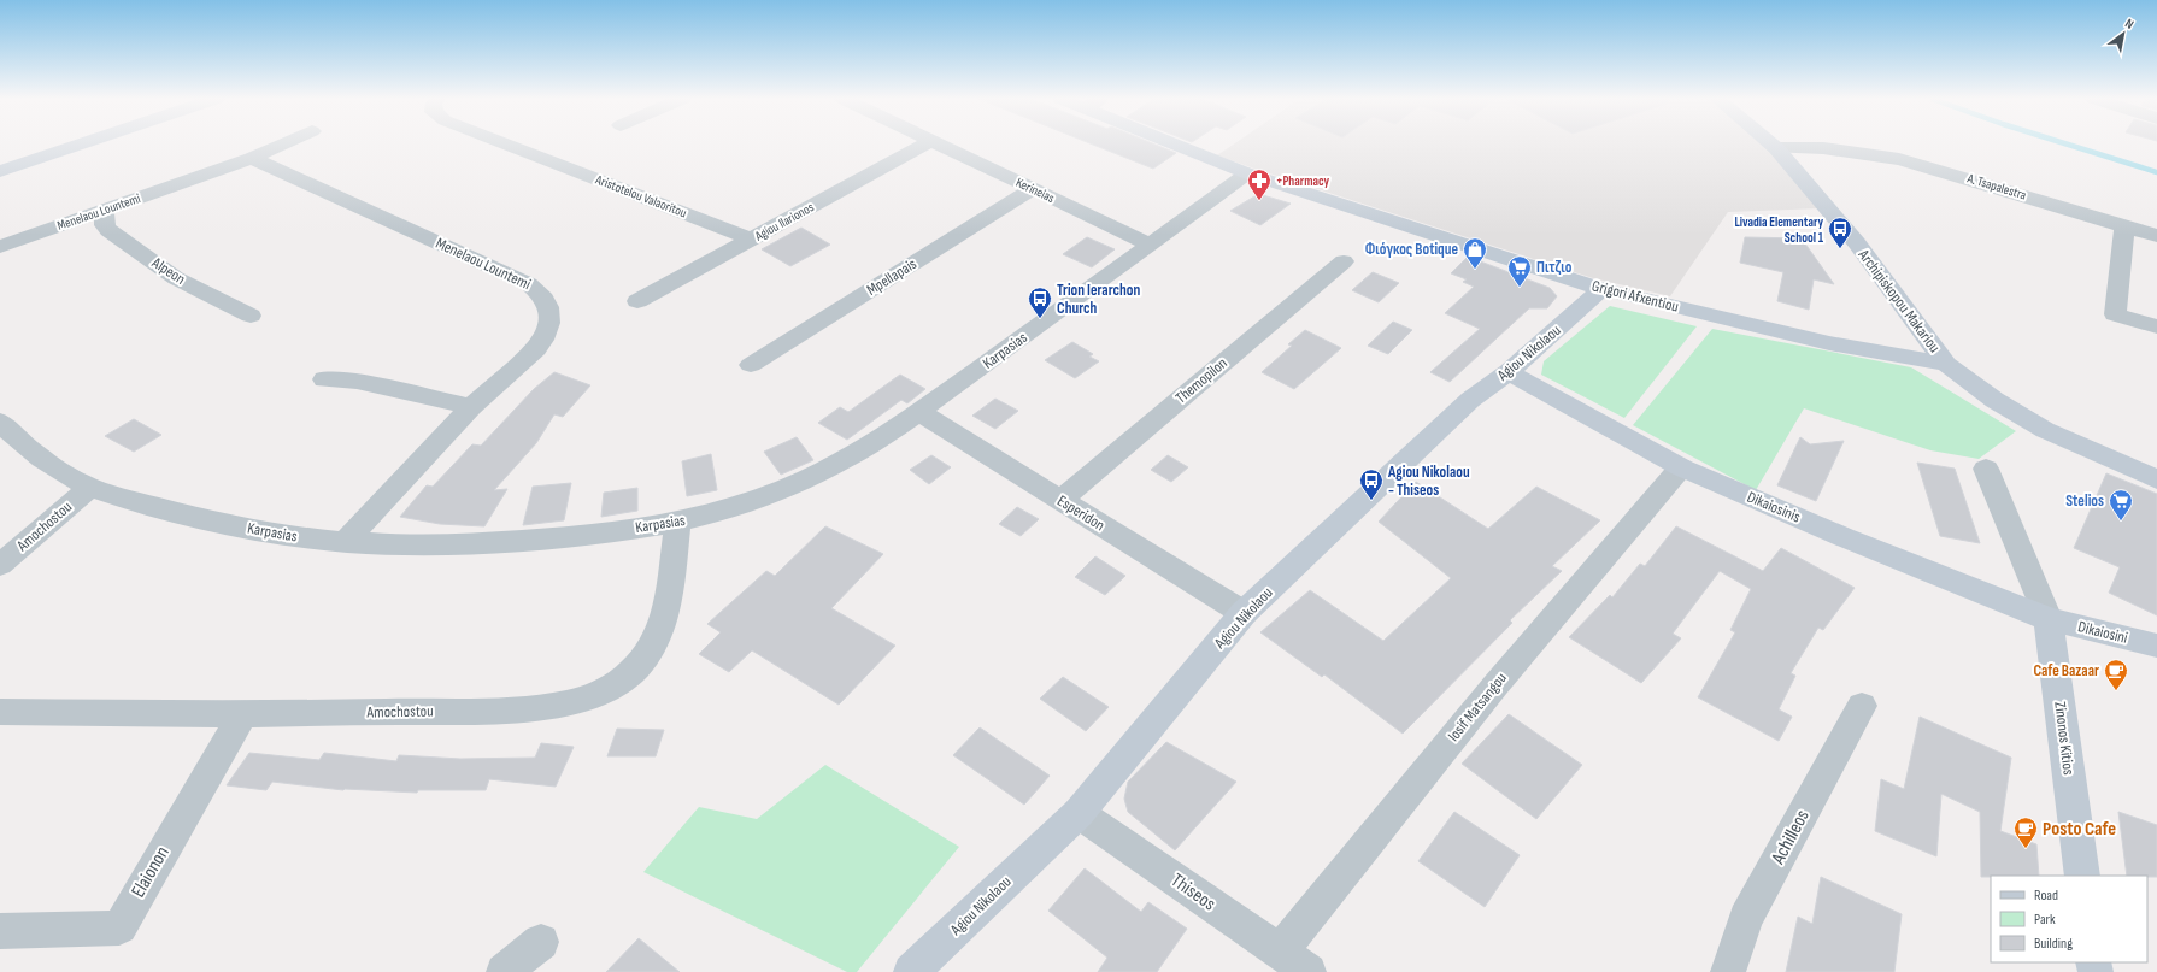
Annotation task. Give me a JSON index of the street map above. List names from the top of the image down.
{
  "streets": {
    "street": [
      "A. Tsapalestra",
      "Kerineias",
      "Aristotelou Valaoritou",
      "Menelaou Lountemi",
      "Agiou Ilarionos",
      "Alpeon",
      "Mpellapais",
      "Grigori Afxentiou",
      "Archipiskopou Makariou",
      "Karpasias",
      "Agiou Nikolaou",
      "Themopilon",
      "Dikaiosinis",
      "Esperidon",
      "Amochostou",
      "Dikaiosini",
      "Iosif Matsangou",
      "Zinonos Kitios",
      "Achilleos",
      "Elaionon",
      "Thiseos"
    ]
  },
  "crossings": [
    ["A. Tsapalestra", "Archipiskopou Makariou"],
    ["Kerineias", "Mpellapais"],
    ["Kerineias", "Karpasias"],
    ["Aristotelou Valaoritou", "Agiou Ilarionos"],
    ["Menelaou Lountemi", "Alpeon"],
    ["Menelaou Lountemi", "Karpasias"],
    ["Grigori Afxentiou", "Archipiskopou Makariou"],
    ["Grigori Afxentiou", "Karpasias"],
    ["Grigori Afxentiou", "Agiou Nikolaou"],
    ["Karpasias", "Esperidon"],
    ["Karpasias", "Amochostou"],
    ["Agiou Nikolaou", "Dikaiosinis"],
    ["Agiou Nikolaou", "Esperidon"],
    ["Agiou Nikolaou", "Thiseos"],
    ["Themopilon", "Esperidon"],
    ["Dikaiosinis", "Dikaiosini"],
    ["Dikaiosinis", "Iosif Matsangou"],
    ["Dikaiosinis", "Zinonos Kitios"],
    ["Amochostou", "Elaionon"],
    ["Dikaiosini", "Zinonos Kitios"],
    ["Iosif Matsangou", "Thiseos"]
  ],
  "places": {
    "pharmacy": ["+Pharmacy"],
    "bus stop": ["Livadia Elementary School 1", "Trion Ierarchon Church", "Agiou Nikolaou - Thiseos"],
    "shop": ["Φιόγκος Botique"],
    "supermarket": ["Πιτζιο", "Stelios"],
    "cafe": ["Cafe Bazaar", "Posto Cafe"]
  },
  "legend": ["Road", "Park", "Building"],
  "north": "top right"
}
